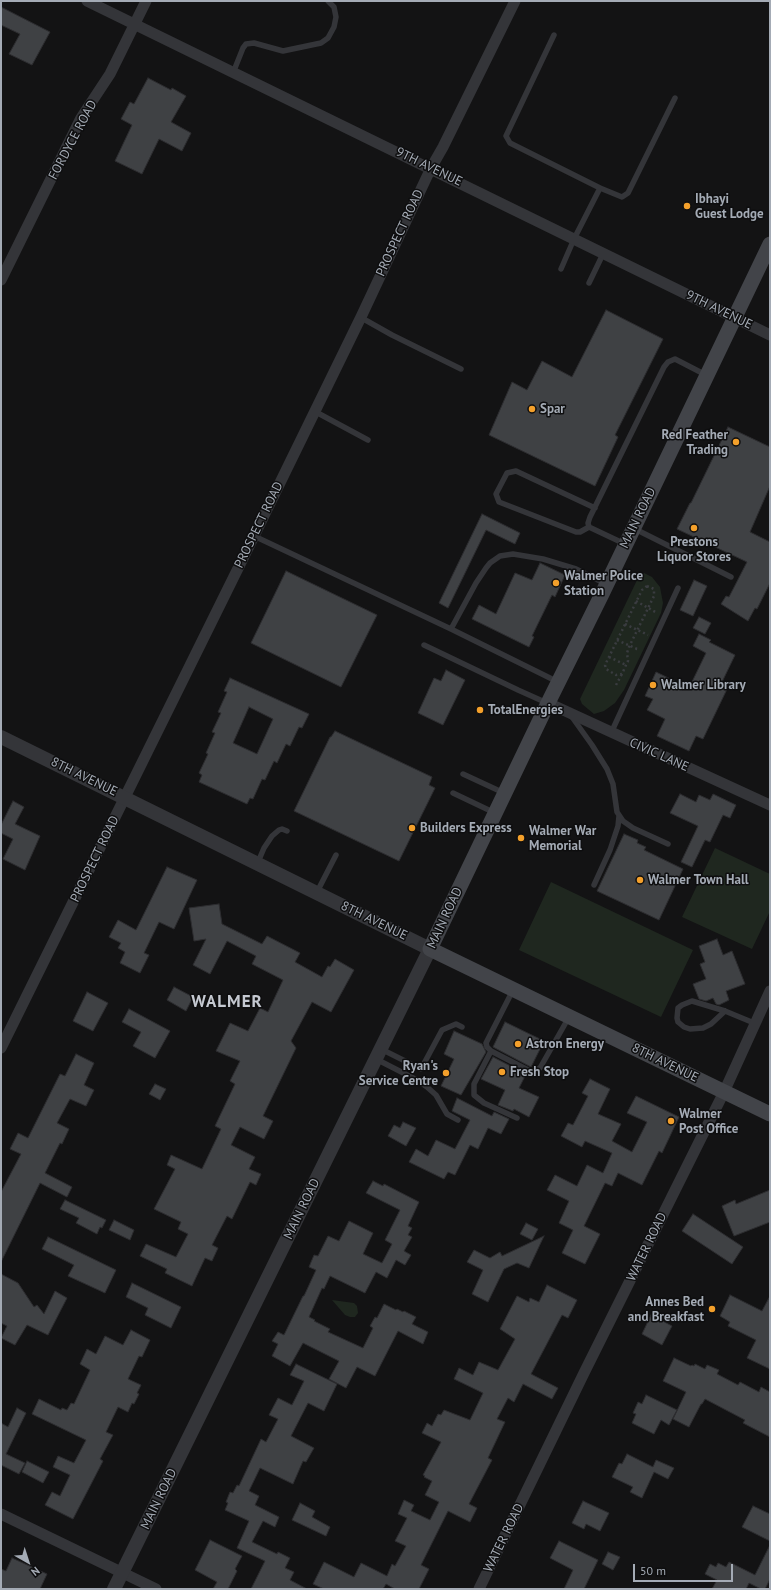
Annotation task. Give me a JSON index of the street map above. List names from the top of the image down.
{
  "streets": {
    "main road": ["MAIN ROAD", "8TH AVENUE"],
    "street": [
      "FORDYCE ROAD",
      "9TH AVENUE",
      "PROSPECT ROAD",
      "CIVIC LANE",
      "WATER ROAD"
    ]
  },
  "crossings": [
    ["FORDYCE ROAD", "9TH AVENUE"],
    ["9TH AVENUE", "PROSPECT ROAD"],
    ["9TH AVENUE", "MAIN ROAD"],
    ["PROSPECT ROAD", "8TH AVENUE"],
    ["MAIN ROAD", "CIVIC LANE"],
    ["MAIN ROAD", "8TH AVENUE"],
    ["8TH AVENUE", "WATER ROAD"]
  ],
  "districts": ["WALMER"],
  "places": [
    "Ibhayi Guest Lodge",
    "Spar",
    "Red Feather Trading",
    "Prestons Liquor Stores",
    "Walmer Police Station",
    "Walmer Library",
    "TotalEnergies",
    "Builders Express",
    "Walmer War Memorial",
    "Walmer Town Hall",
    "Astron Energy",
    "Fresh Stop",
    "Ryan's Service Centre",
    "Walmer Post Office",
    "Annes Bed and Breakfast"
  ],
  "scale_bar": "50 m",
  "north": "bottom right"
}
